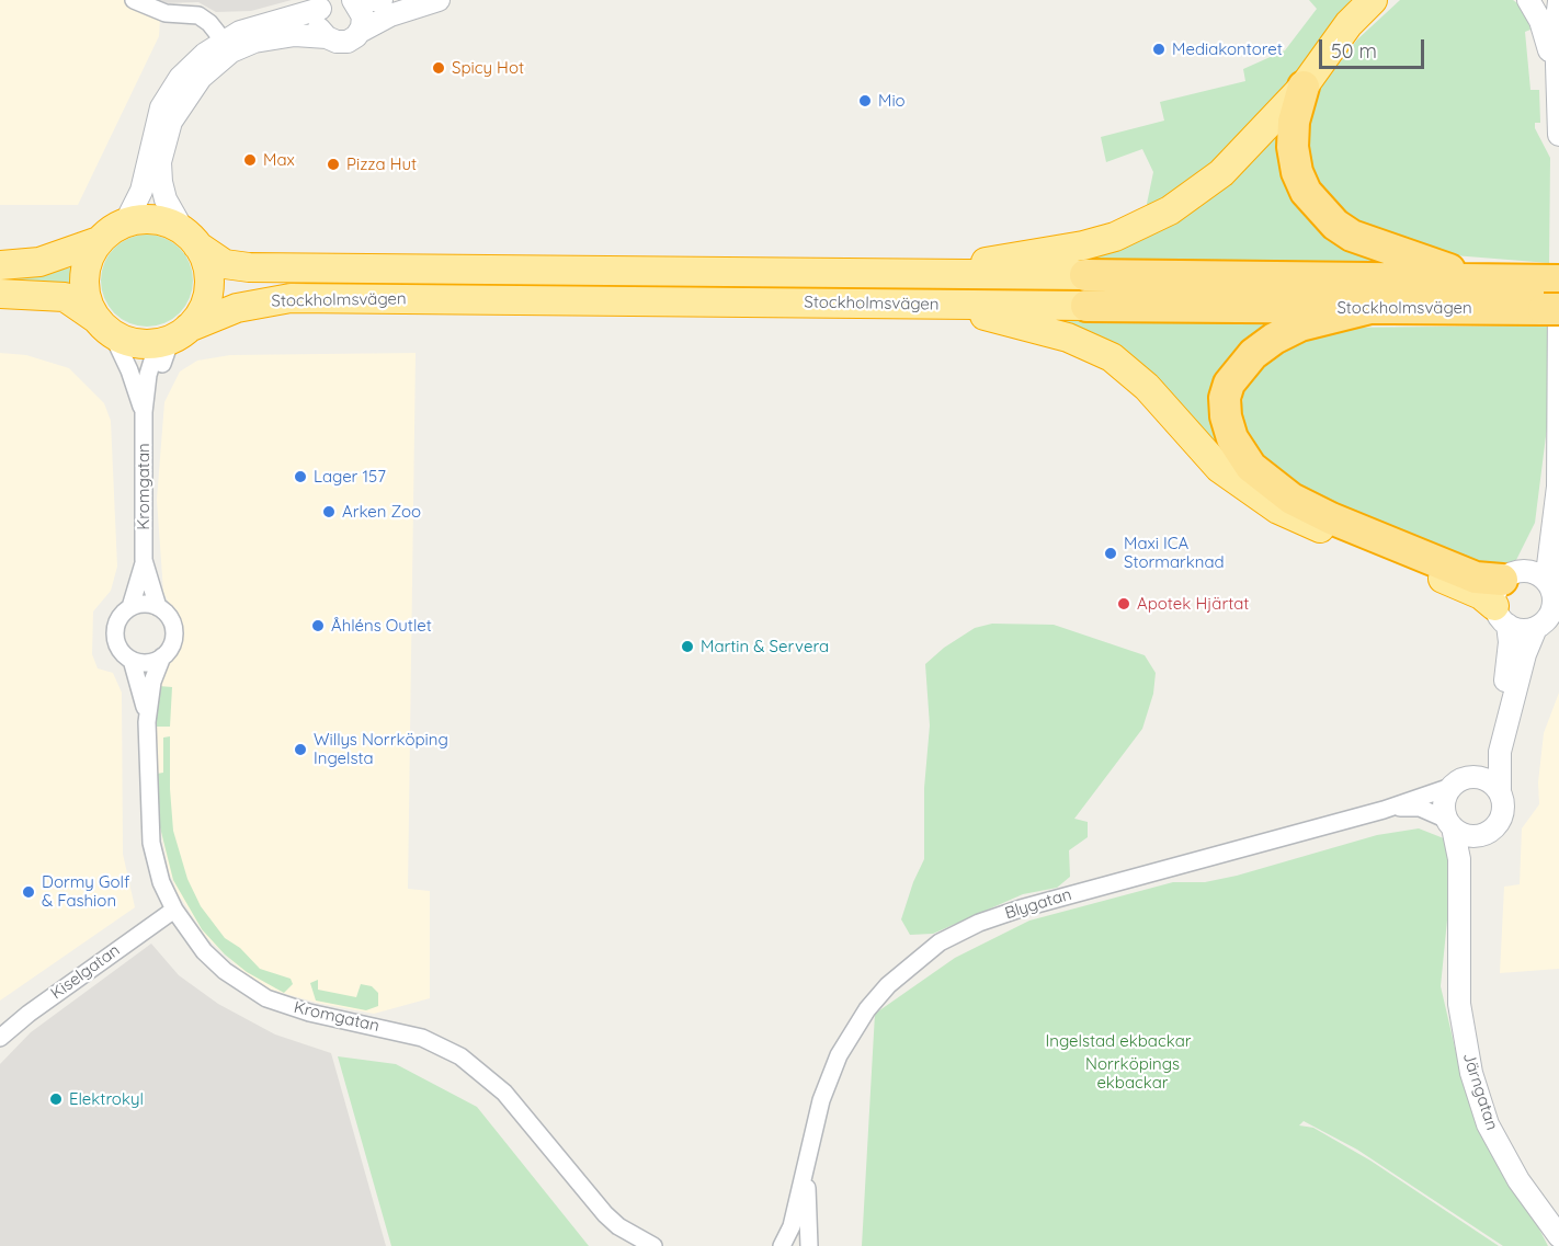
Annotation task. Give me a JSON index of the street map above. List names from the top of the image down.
{
  "streets": {
    "highway": ["Stockholmsvägen"],
    "street": [
      "Kromgatan",
      "Blygatan",
      "Kiselgatan",
      "Järngatan"
    ]
  },
  "crossings": [
    ["Stockholmsvägen", "Kromgatan"],
    ["Kromgatan", "Kiselgatan"],
    ["Blygatan", "Järngatan"]
  ],
  "parks": ["Ingelstad ekbackar", "Norrköpings ekbackar"],
  "places": [
    "Mediakontoret",
    "Spicy Hot",
    "Mio",
    "Max",
    "Pizza Hut",
    "Lager 157",
    "Arken Zoo",
    "Maxi ICA Stormarknad",
    "Apotek Hjärtat",
    "Åhléns Outlet",
    "Martin & Servera",
    "Willys Norrköping Ingelsta",
    "Dormy Golf & Fashion",
    "Elektrokyl"
  ],
  "scale_bar": "50 m"
}
